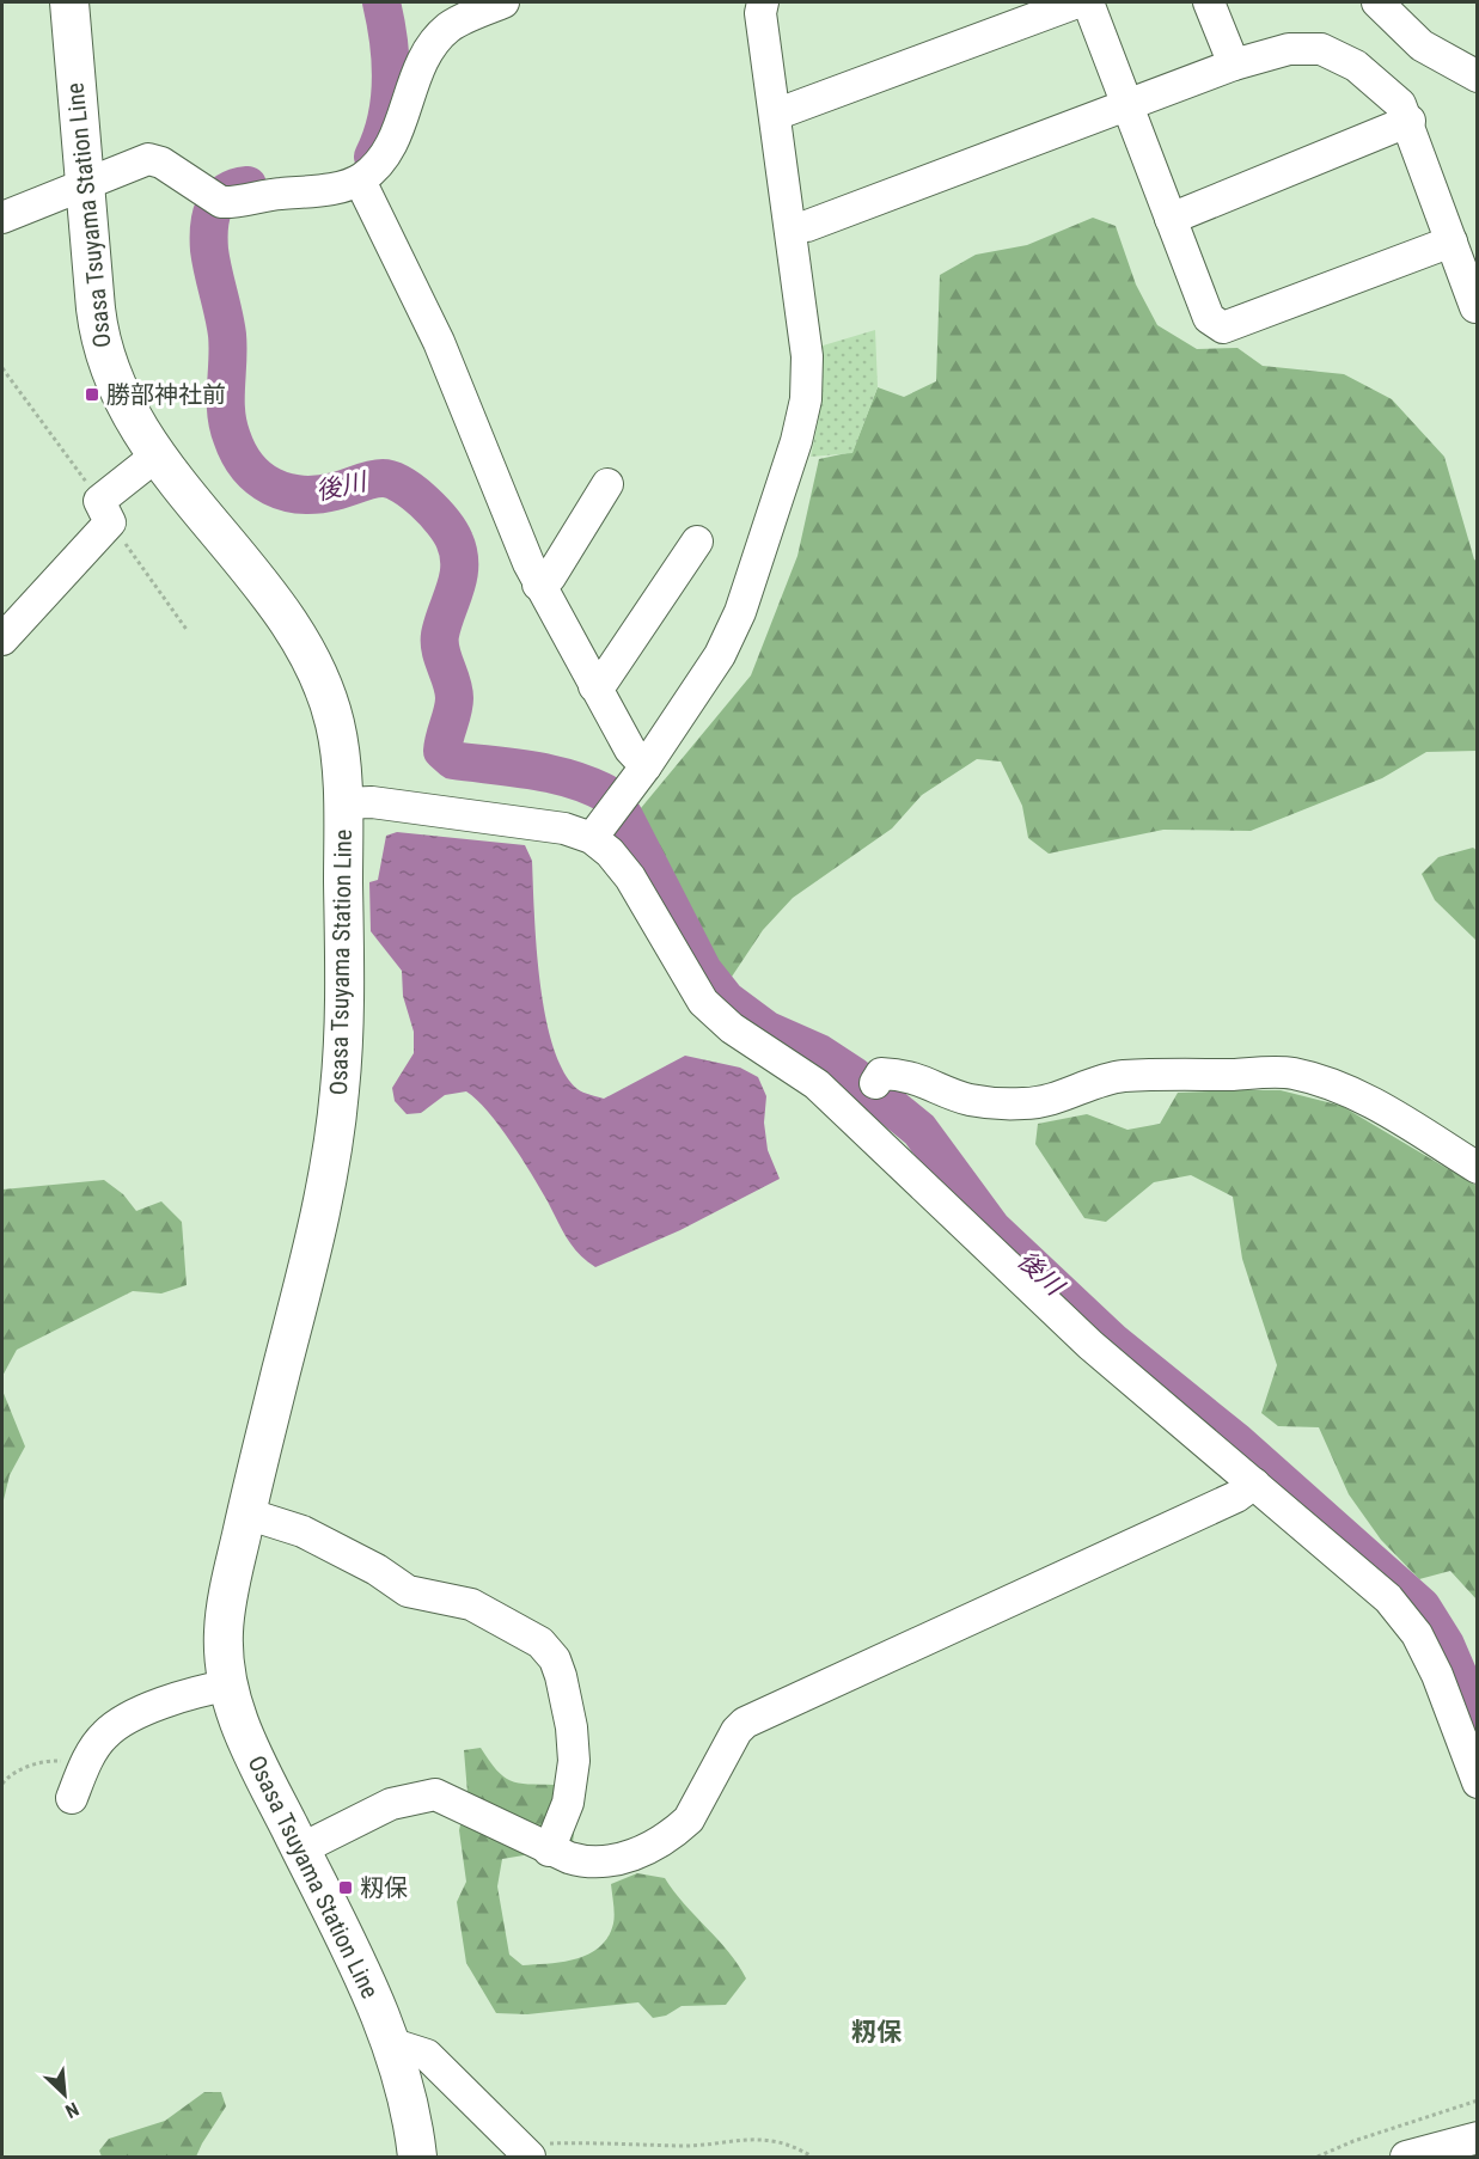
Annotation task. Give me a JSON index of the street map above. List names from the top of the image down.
{
  "streets": {
    "main road": ["Osasa Tsuyama Station Line"]
  },
  "districts": ["籾保"],
  "water": ["後川"],
  "places": {
    "transit": ["勝部神社前", "籾保"]
  },
  "north": "bottom right"
}
